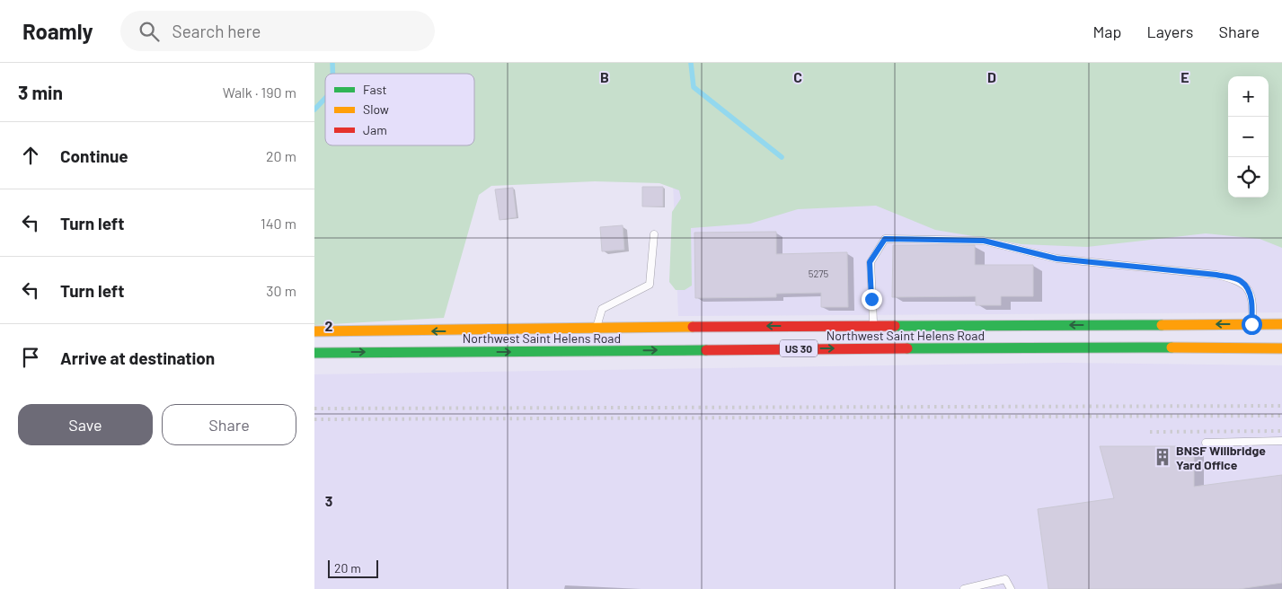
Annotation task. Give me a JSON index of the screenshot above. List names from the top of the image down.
{
  "streets": {
    "highway": ["Northwest Saint Helens Road", "US 30"]
  },
  "places": {
    "building": ["BNSF Willbridge Yard Office"]
  },
  "house_numbers": ["5275"],
  "legend": ["Fast", "Slow", "Jam"],
  "scale_bar": "20 m",
  "page": {
    "header": "Roamly",
    "search": "Search here",
    "nav": ["Map", "Layers", "Share"],
    "heading": ["3 min", "Walk · 190 m"],
    "map_buttons": ["+", "−"],
    "list": [
      ["Continue", "20 m"],
      ["Turn left", "140 m"],
      ["Turn left", "30 m"],
      "Arrive at destination"
    ],
    "buttons": ["Save", "Share"],
    "scale": "20 m"
  },
  "grid": {
    "columns": [
      "B",
      "C",
      "D",
      "E"
    ],
    "rows": ["2", "3"]
  }
}
